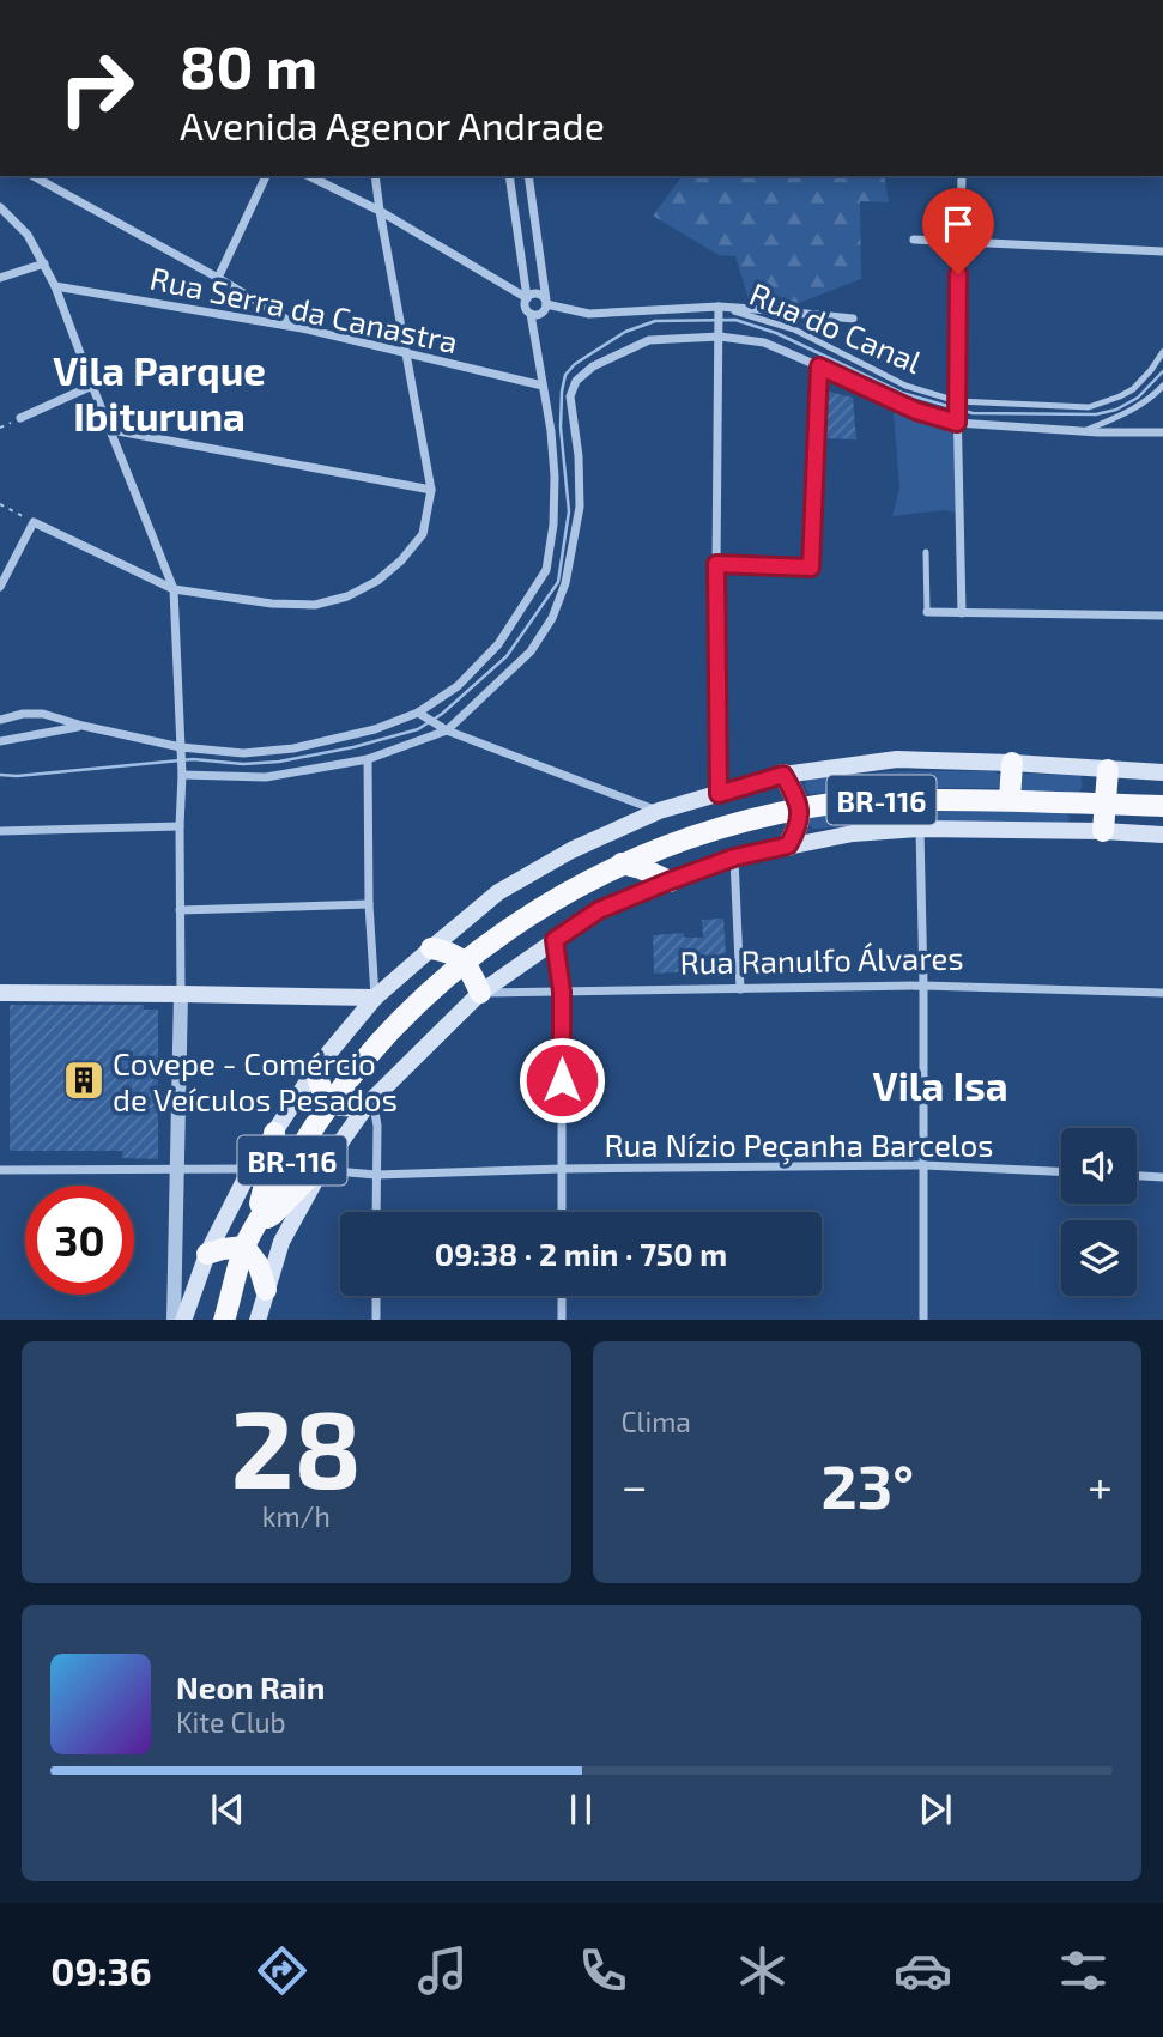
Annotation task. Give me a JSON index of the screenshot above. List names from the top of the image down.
{
  "streets": {
    "highway": ["BR-116"],
    "street": [
      "Rua Serra da Canastra",
      "Rua do Canal",
      "Rua Ranulfo Álvares",
      "Rua Nízio Peçanha Barcelos"
    ]
  },
  "districts": ["Vila Parque Ibituruna", "Vila Isa"],
  "places": {
    "building": ["Covepe - Comércio de Veículos Pesados"]
  },
  "page": {
    "turn": ["80 m", "Avenida Agenor Andrade"],
    "limit": "30",
    "trip": "09:38 · 2 min · 750 m",
    "tile": [
      ["28", "km/h"],
      "Clima"
    ],
    "heat": ["−", "23°", "+"],
    "song": ["Neon Rain", "Kite Club"],
    "tabs": "09:36"
  }
}
